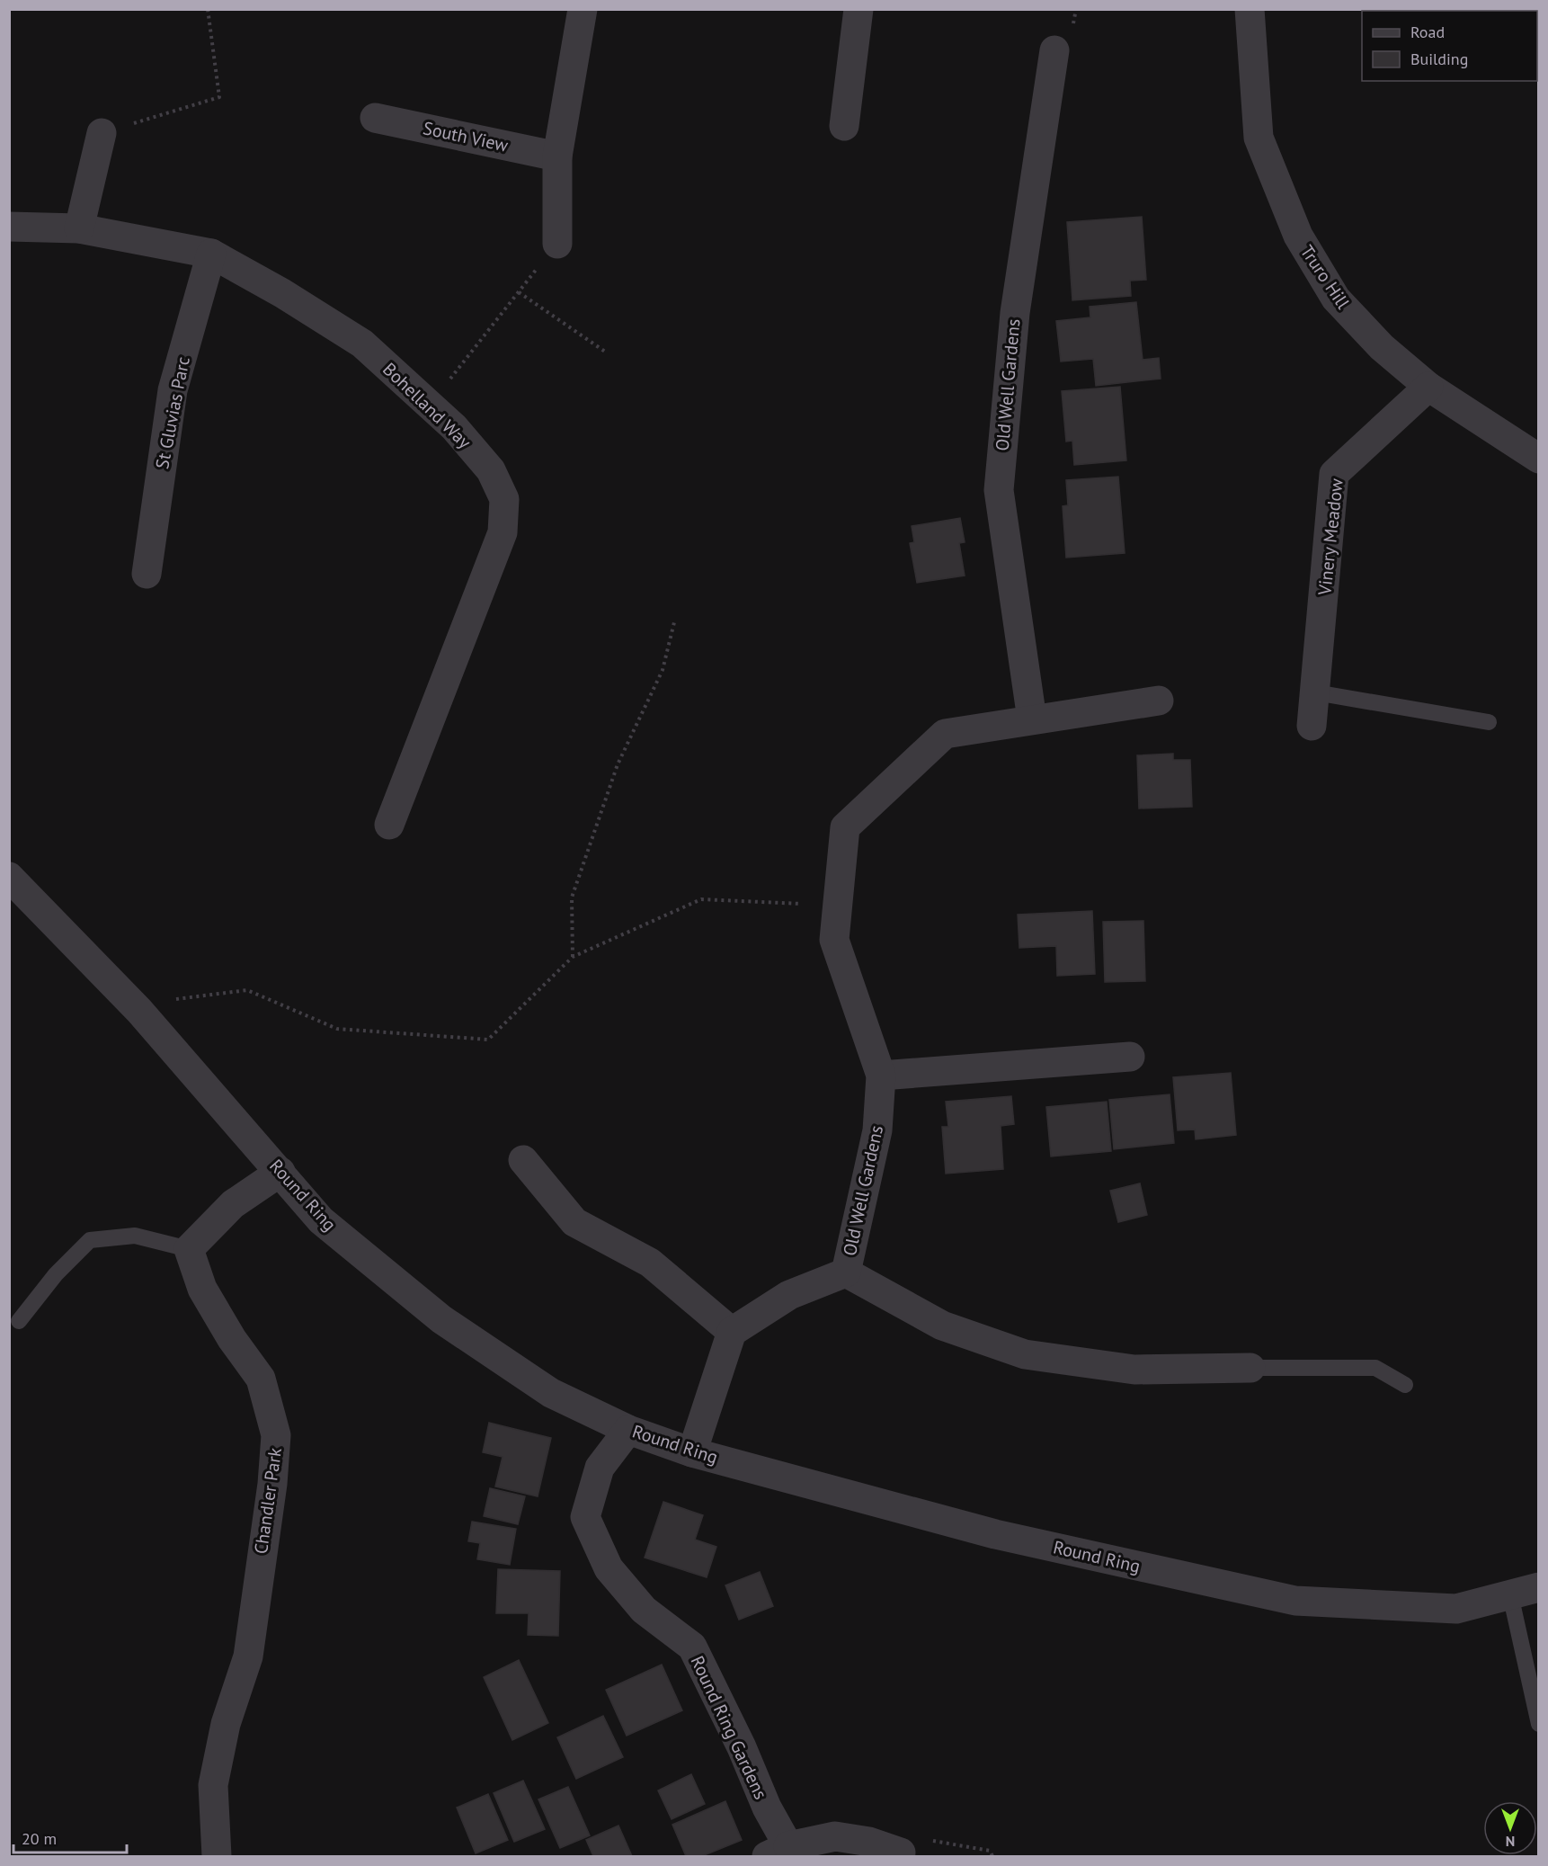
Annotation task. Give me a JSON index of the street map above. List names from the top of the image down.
{
  "streets": {
    "street": [
      "South View",
      "Truro Hill",
      "Old Well Gardens",
      "Bohelland Way",
      "St Gluvias Parc",
      "Vinery Meadow",
      "Round Ring",
      "Chandler Park",
      "Round Ring Gardens"
    ]
  },
  "crossings": [
    ["Truro Hill", "Vinery Meadow"],
    ["Bohelland Way", "St Gluvias Parc"],
    ["Round Ring", "Round Ring Gardens"]
  ],
  "legend": ["Road", "Building"],
  "scale_bar": "20 m",
  "north": "bottom"
}
